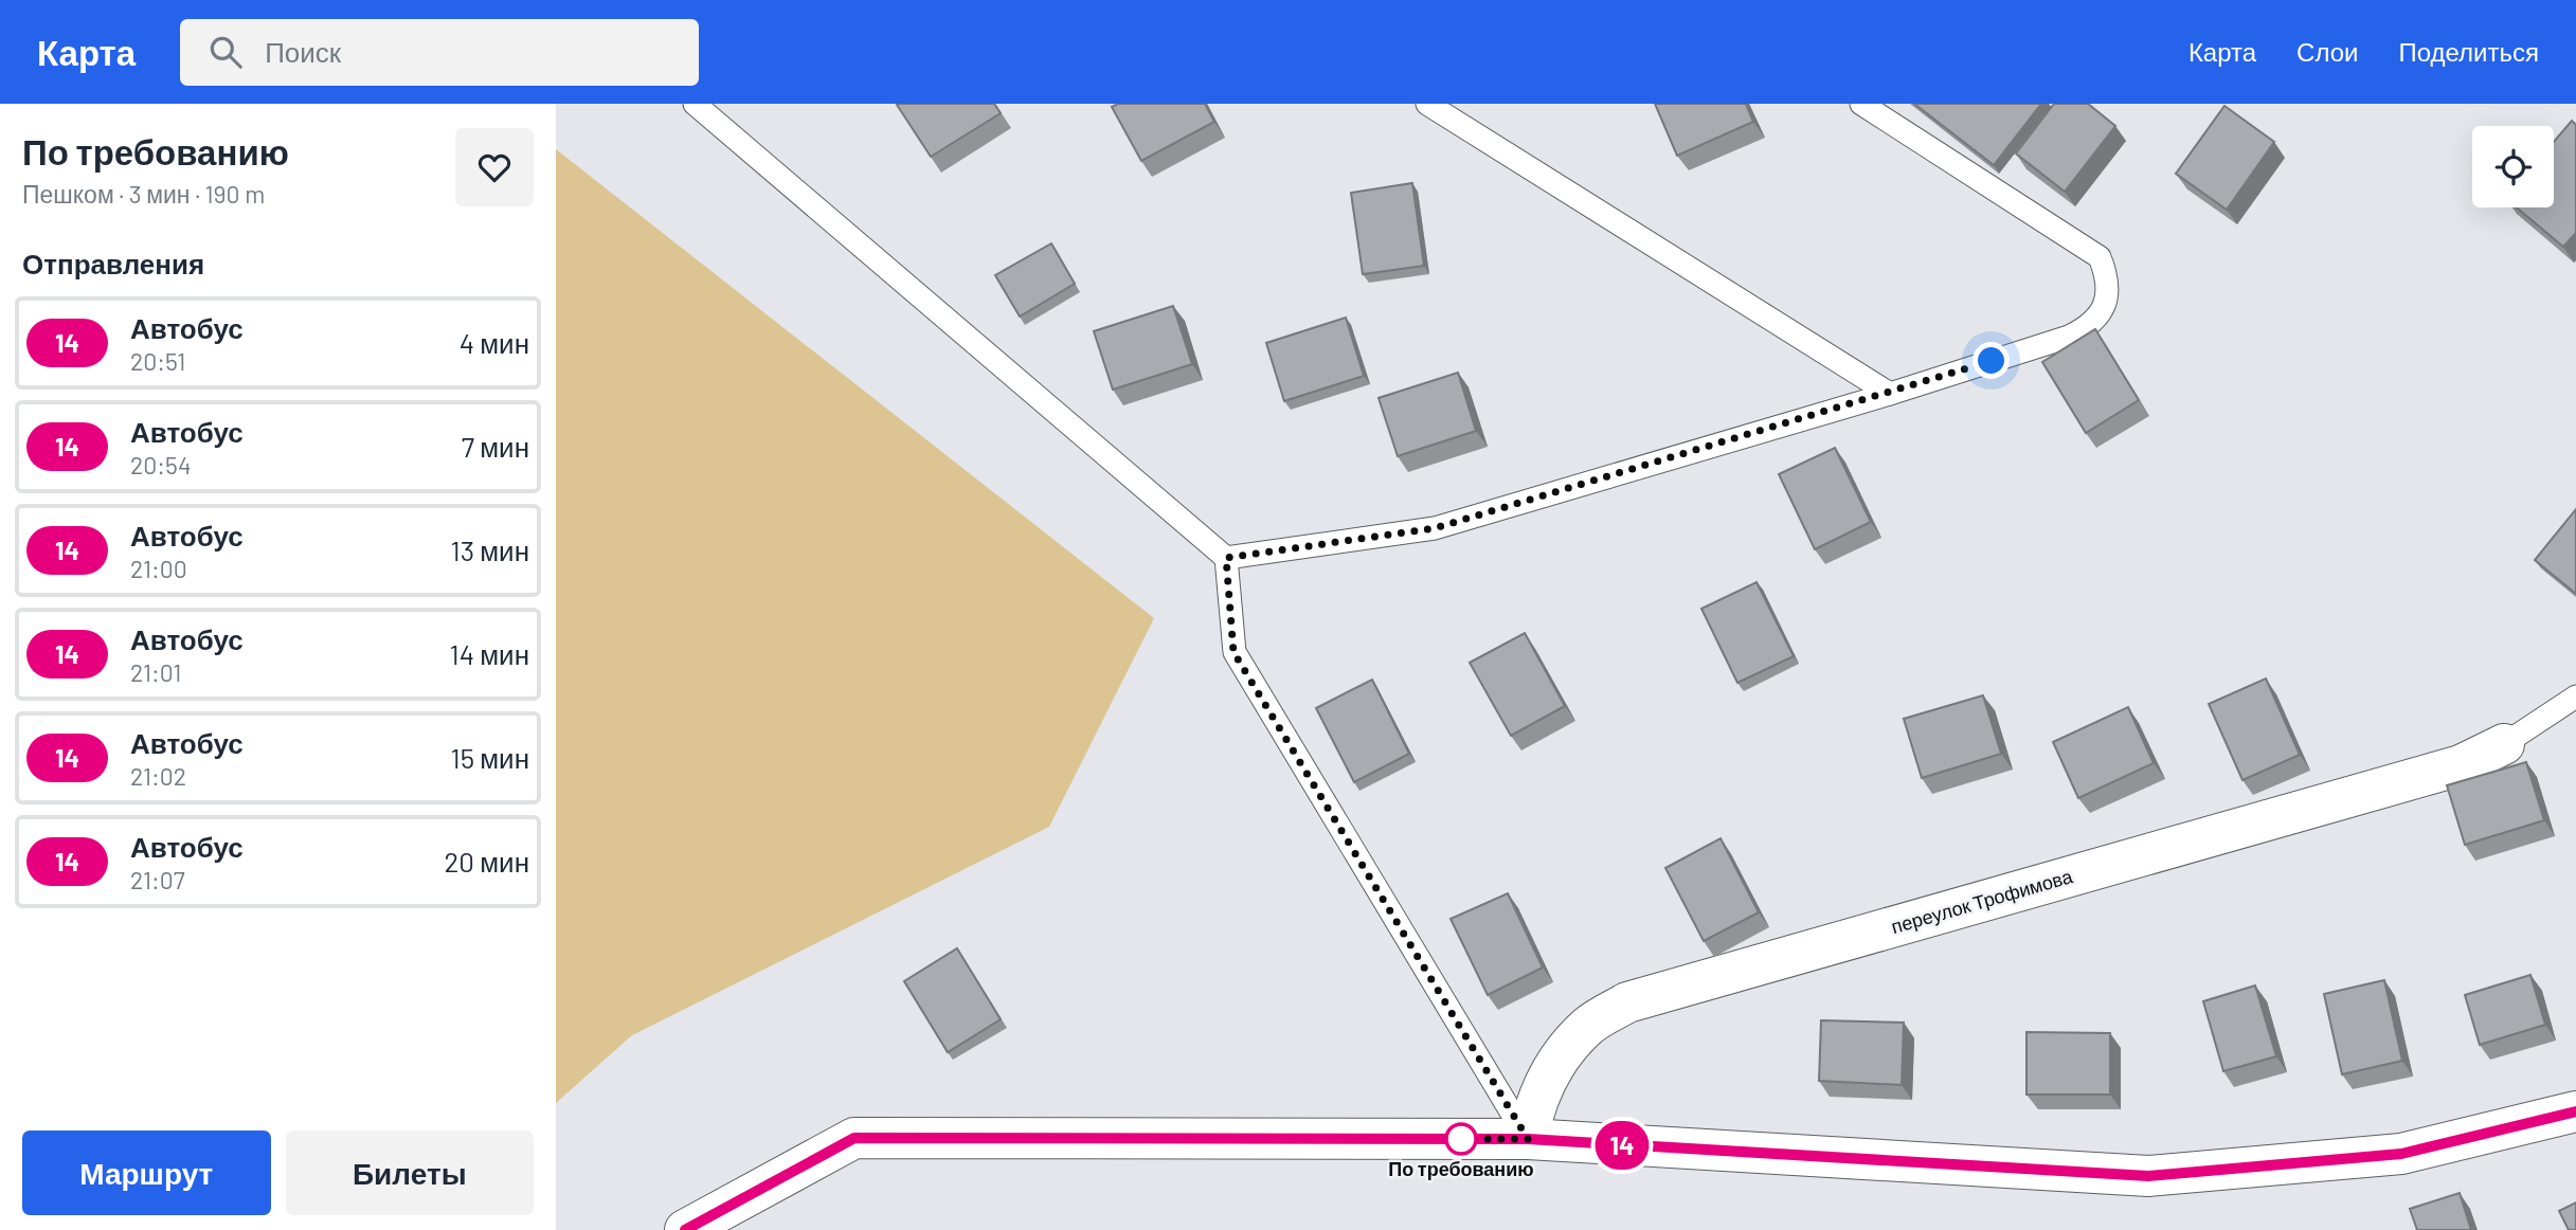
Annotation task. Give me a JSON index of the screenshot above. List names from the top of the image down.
{
  "streets": {
    "street": ["переулок Трофимова"]
  },
  "places": ["По требованию"],
  "lines": ["bus line 14"],
  "page": {
    "header": "Карта",
    "search": "Поиск",
    "nav": ["Карта", "Слои", "Поделиться"],
    "heading": [
      ["По требованию", "Пешком · 3 мин · 190 m"],
      "Отправления"
    ],
    "on_map": "14",
    "list": [
      {
        "mark": "14",
        "name": "Автобус",
        "note": "20:51",
        "value": "4 мин"
      },
      {
        "mark": "14",
        "name": "Автобус",
        "note": "20:54",
        "value": "7 мин"
      },
      {
        "mark": "14",
        "name": "Автобус",
        "note": "21:00",
        "value": "13 мин"
      },
      {
        "mark": "14",
        "name": "Автобус",
        "note": "21:01",
        "value": "14 мин"
      },
      {
        "mark": "14",
        "name": "Автобус",
        "note": "21:02",
        "value": "15 мин"
      },
      {
        "mark": "14",
        "name": "Автобус",
        "note": "21:07",
        "value": "20 мин"
      }
    ],
    "buttons": ["Маршрут", "Билеты"]
  }
}
